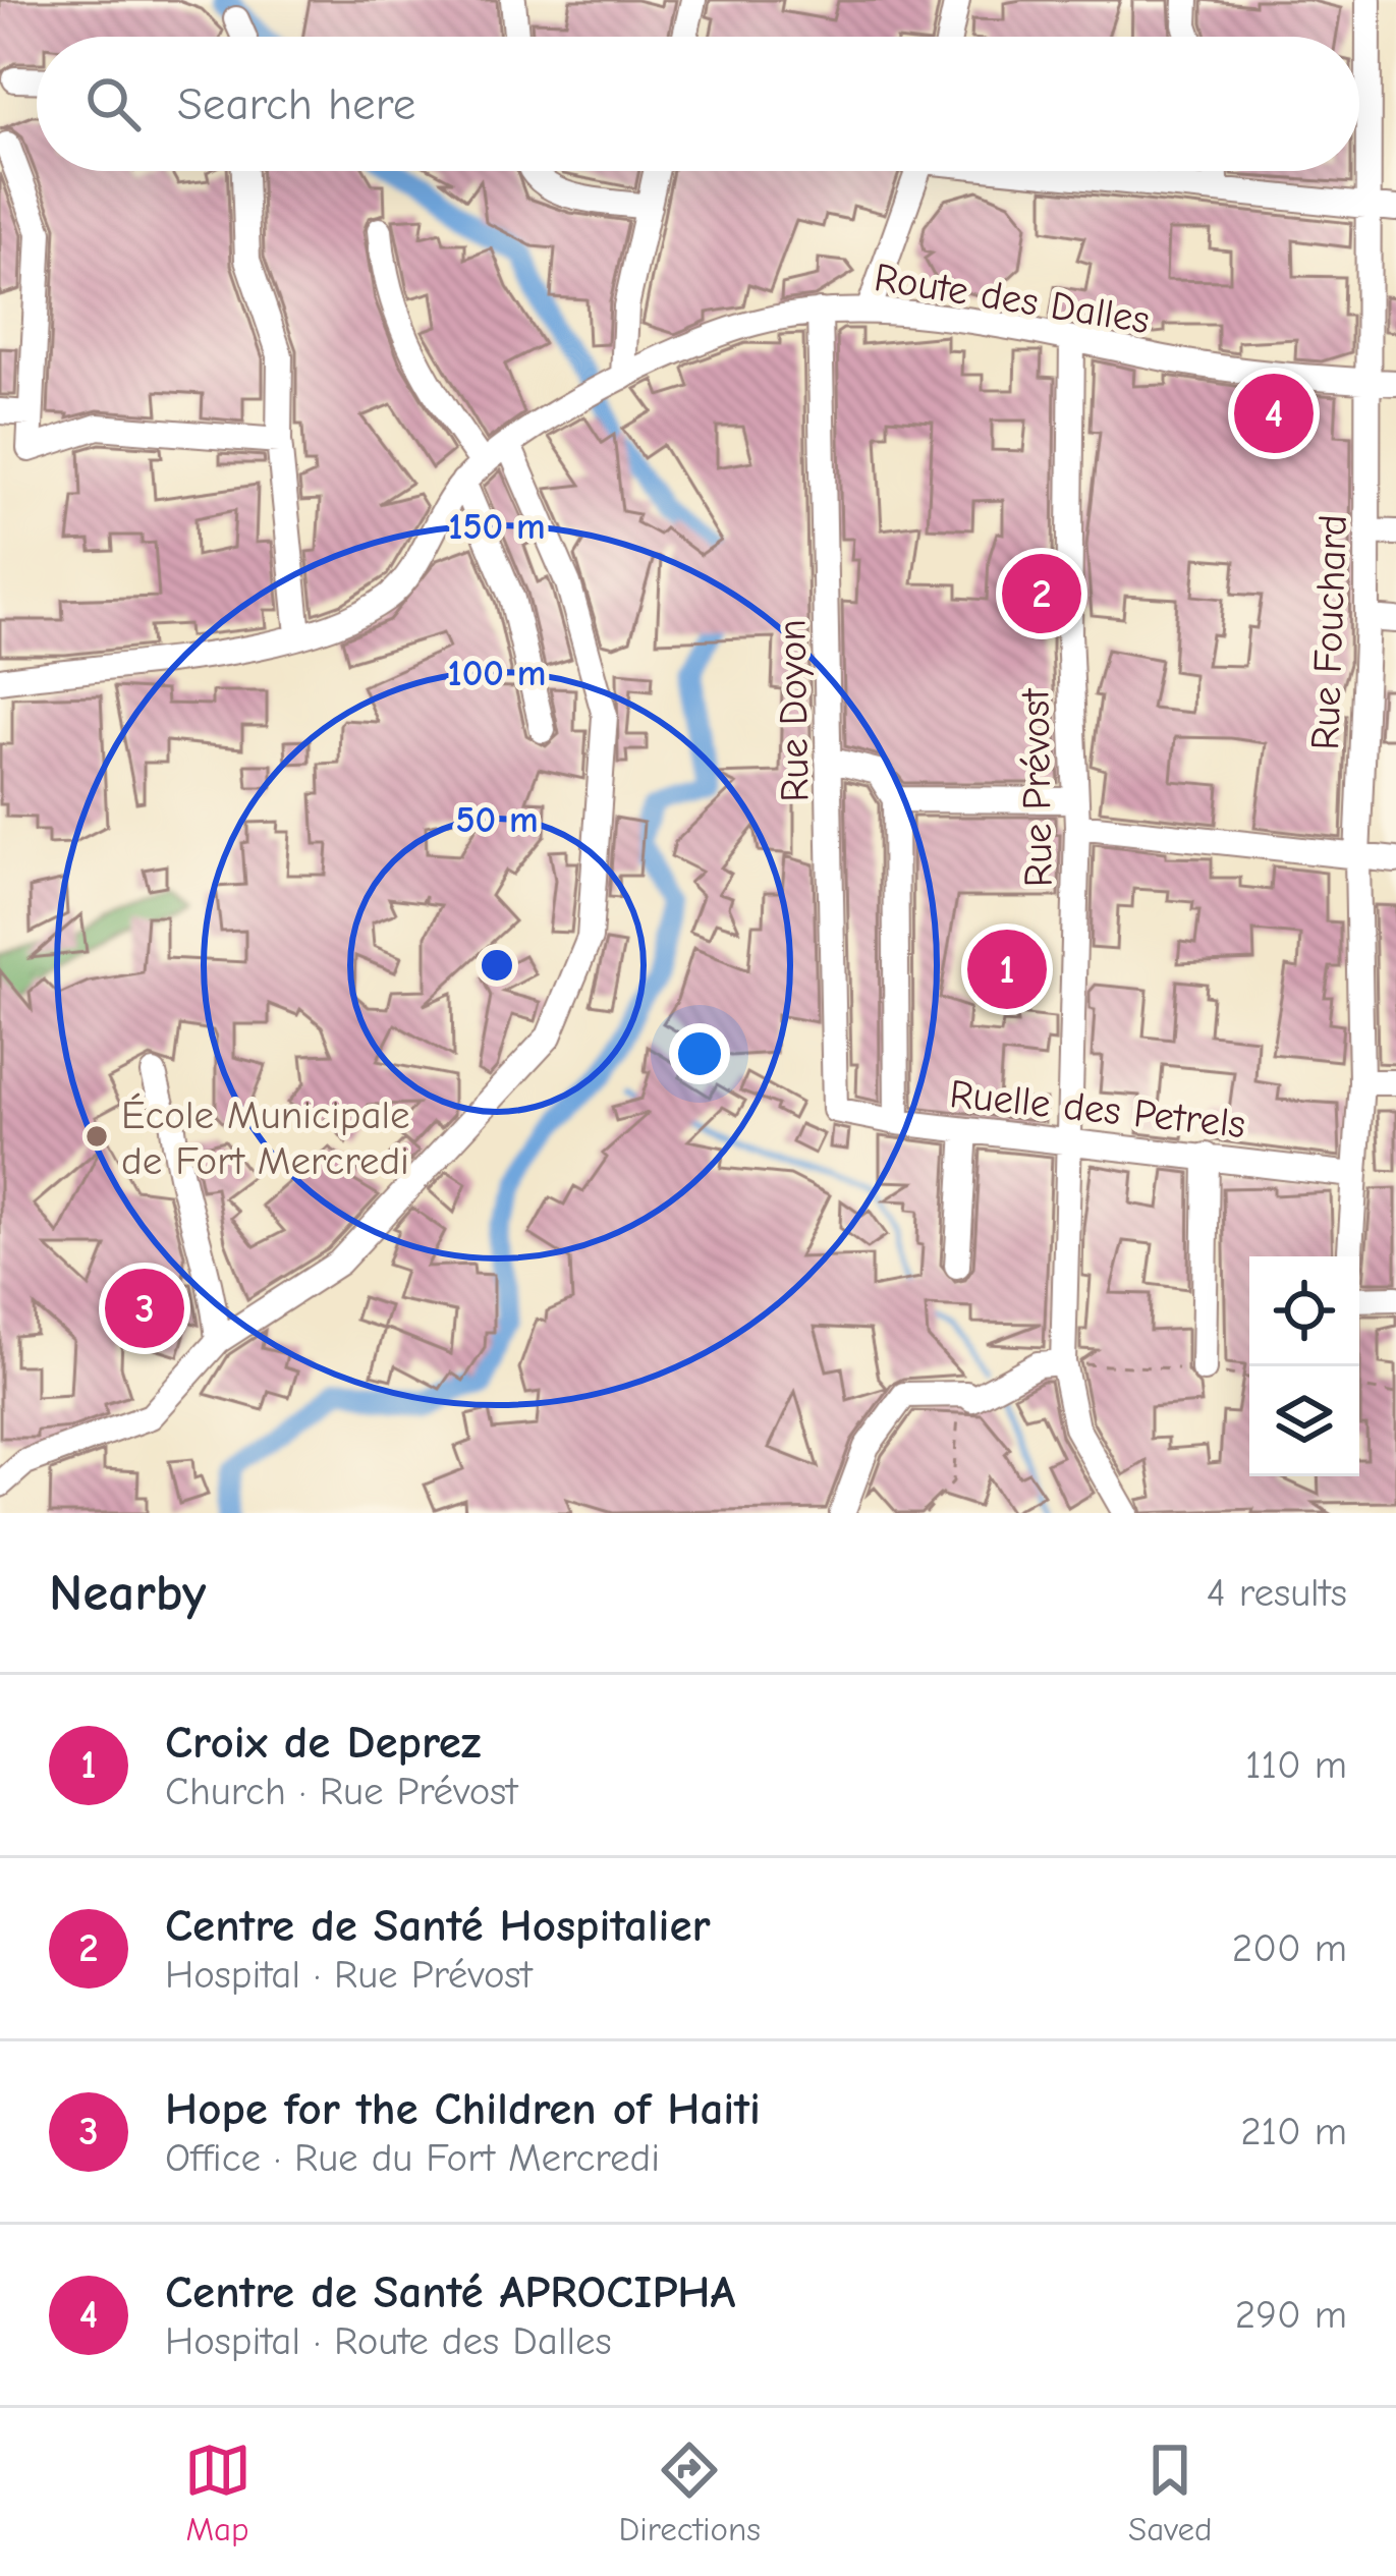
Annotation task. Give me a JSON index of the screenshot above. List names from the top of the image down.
{
  "streets": {
    "street": [
      "Route des Dalles",
      "Rue Fouchard",
      "Rue Doyon",
      "Rue Prévost",
      "Ruelle des Petrels"
    ]
  },
  "crossings": [
    ["Route des Dalles", "Rue Fouchard"],
    ["Route des Dalles", "Rue Doyon"],
    ["Route des Dalles", "Rue Prévost"],
    ["Rue Fouchard", "Ruelle des Petrels"],
    ["Rue Doyon", "Ruelle des Petrels"],
    ["Rue Prévost", "Ruelle des Petrels"]
  ],
  "places": ["École Municipale de Fort Mercredi"],
  "page": {
    "search": "Search here",
    "pins": [
      "4",
      "2",
      "1",
      "3"
    ],
    "heading": ["Nearby", "4 results"],
    "list": [
      {
        "mark": "1",
        "name": "Croix de Deprez",
        "note": "Church · Rue Prévost",
        "value": "110 m"
      },
      {
        "mark": "2",
        "name": "Centre de Santé Hospitalier",
        "note": "Hospital · Rue Prévost",
        "value": "200 m"
      },
      {
        "mark": "3",
        "name": "Hope for the Children of Haiti",
        "note": "Office · Rue du Fort Mercredi",
        "value": "210 m"
      },
      {
        "mark": "4",
        "name": "Centre de Santé APROCIPHA",
        "note": "Hospital · Route des Dalles",
        "value": "290 m"
      }
    ],
    "nav": ["Map", "Directions", "Saved"]
  },
  "rings": ["150 m", "100 m", "50 m"]
}
